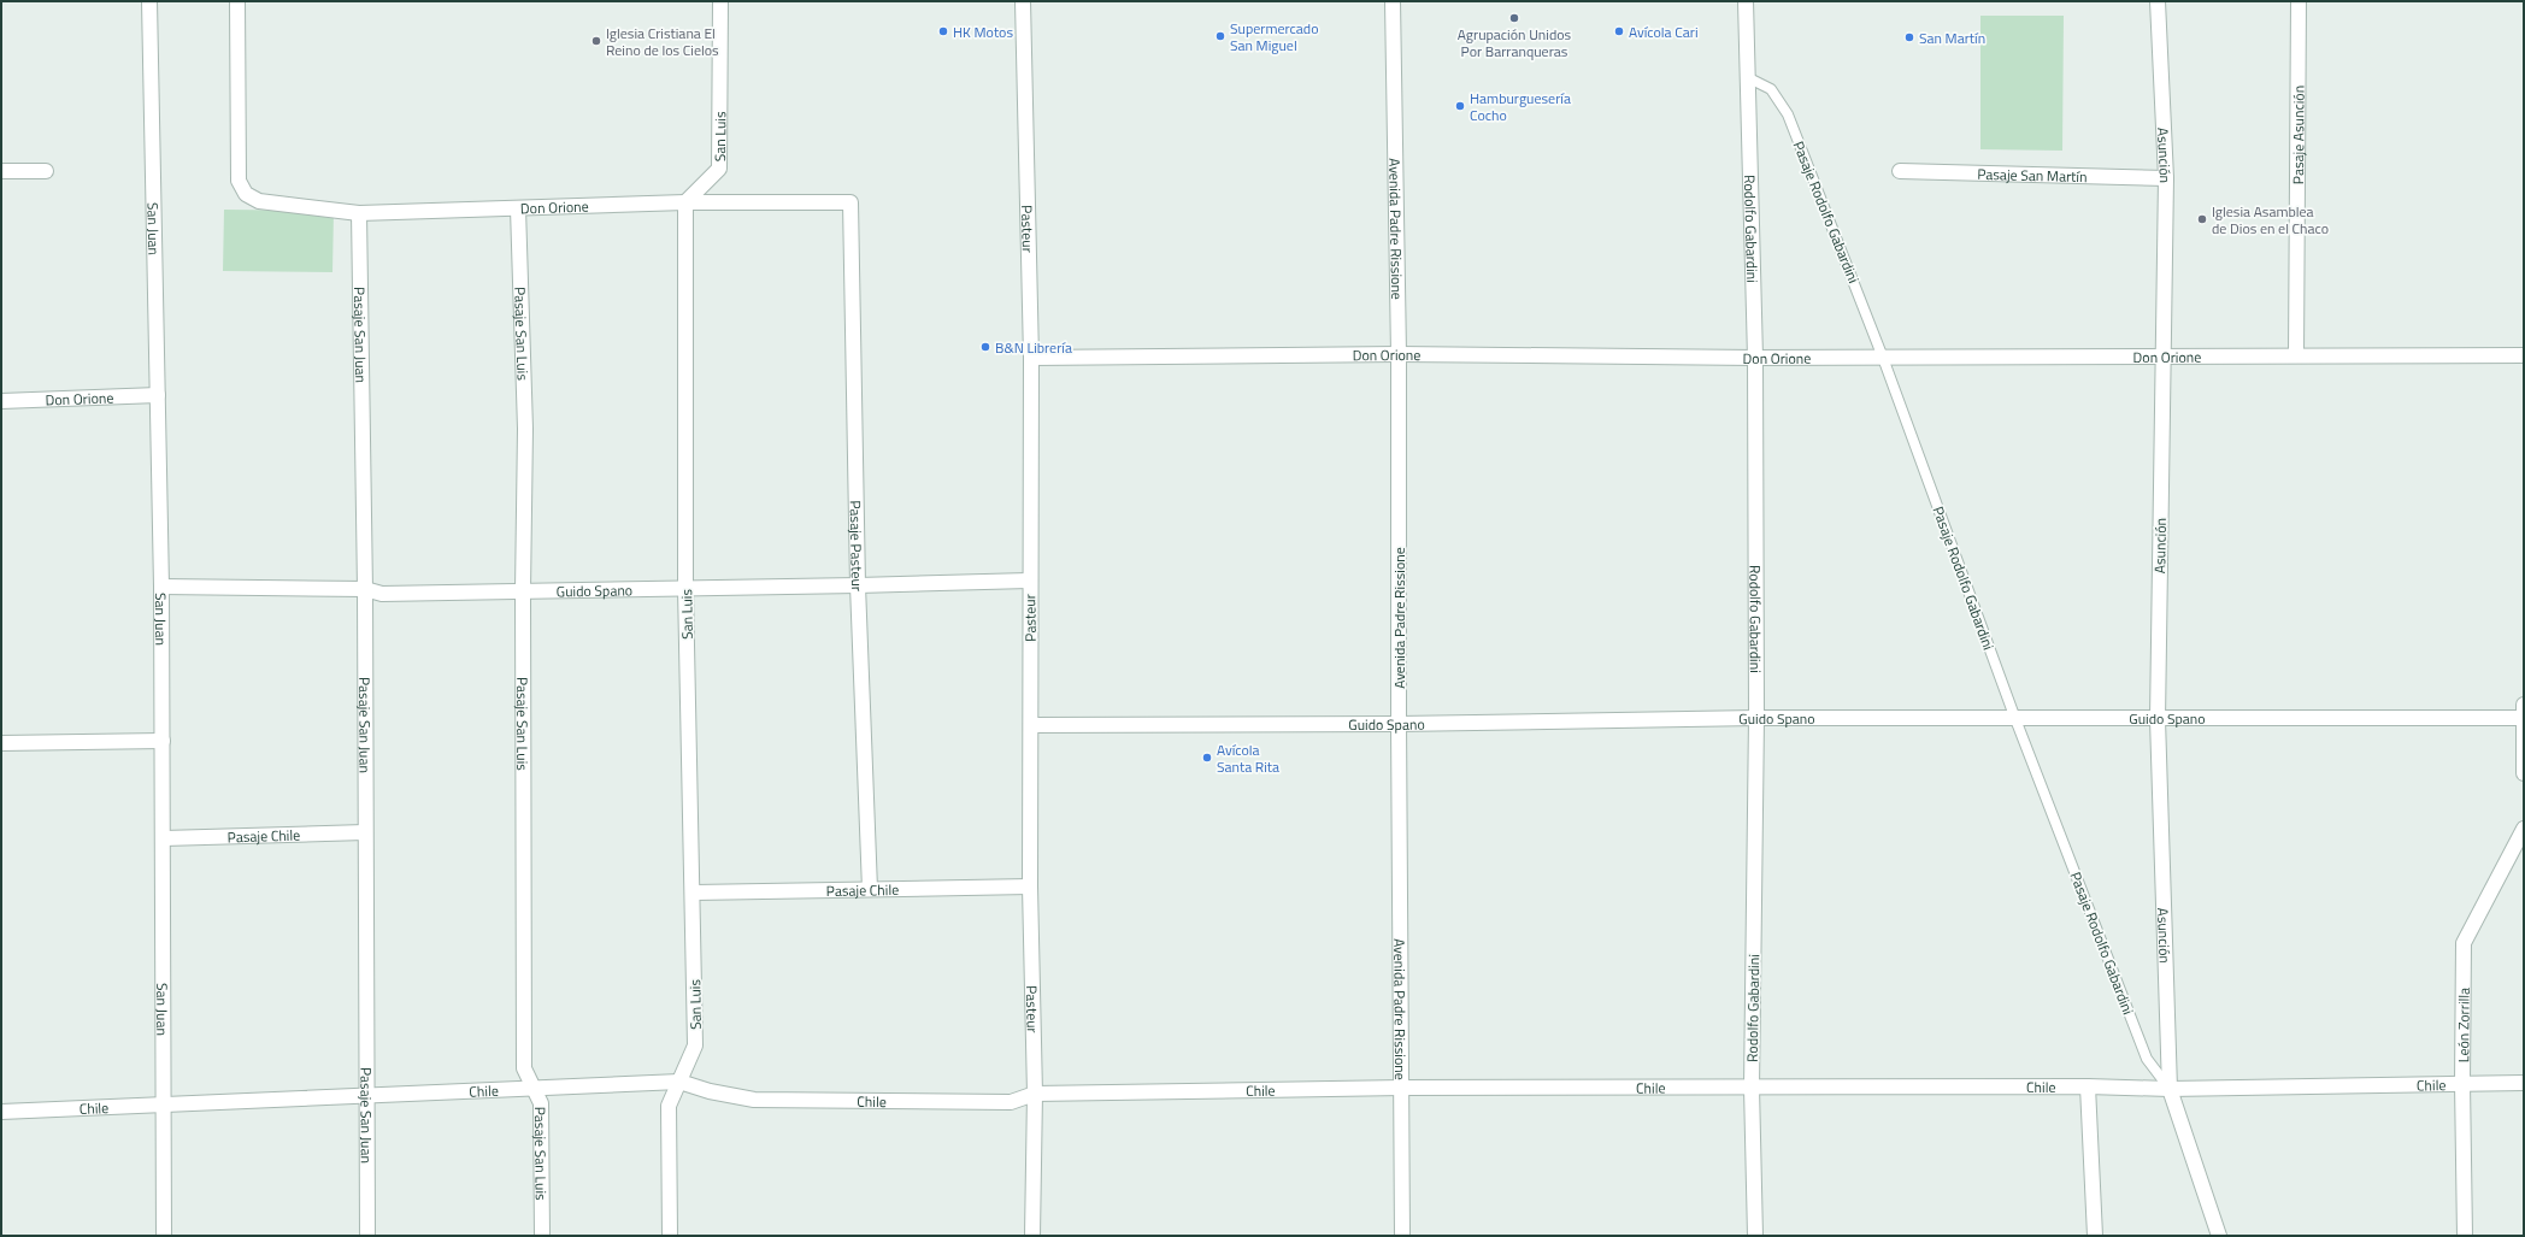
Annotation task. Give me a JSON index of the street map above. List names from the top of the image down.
{
  "streets": {
    "street": [
      "Pasaje Asunción",
      "San Luis",
      "Asunción",
      "Pasaje San Martín",
      "Don Orione",
      "San Juan",
      "Pasteur",
      "Avenida Padre Rissione",
      "Rodolfo Gabardini",
      "Pasaje San Luis",
      "Pasaje San Juan",
      "Pasaje Pasteur",
      "Guido Spano",
      "Pasaje Chile",
      "León Zorrilla",
      "Chile"
    ],
    "lane": ["Pasaje Rodolfo Gabardini"]
  },
  "crossings": [
    ["Pasaje Asunción", "Don Orione"],
    ["San Luis", "Don Orione"],
    ["San Luis", "Guido Spano"],
    ["San Luis", "Pasaje Chile"],
    ["San Luis", "Chile"],
    ["Asunción", "Pasaje San Martín"],
    ["Asunción", "Don Orione"],
    ["Asunción", "Pasaje Rodolfo Gabardini"],
    ["Asunción", "Guido Spano"],
    ["Asunción", "Chile"],
    ["Don Orione", "Pasaje Rodolfo Gabardini"],
    ["Don Orione", "San Juan"],
    ["Don Orione", "Pasteur"],
    ["Don Orione", "Avenida Padre Rissione"],
    ["Don Orione", "Rodolfo Gabardini"],
    ["Don Orione", "Pasaje San Luis"],
    ["Don Orione", "Pasaje San Juan"],
    ["Don Orione", "Pasaje Pasteur"],
    ["Pasaje Rodolfo Gabardini", "Rodolfo Gabardini"],
    ["Pasaje Rodolfo Gabardini", "Guido Spano"],
    ["Pasaje Rodolfo Gabardini", "Chile"],
    ["San Juan", "Guido Spano"],
    ["San Juan", "Pasaje Chile"],
    ["San Juan", "Chile"],
    ["Pasteur", "Guido Spano"],
    ["Pasteur", "Pasaje Chile"],
    ["Pasteur", "Chile"],
    ["Avenida Padre Rissione", "Guido Spano"],
    ["Avenida Padre Rissione", "Chile"],
    ["Rodolfo Gabardini", "Guido Spano"],
    ["Rodolfo Gabardini", "Chile"],
    ["Pasaje San Luis", "Guido Spano"],
    ["Pasaje San Luis", "Chile"],
    ["Pasaje San Juan", "Guido Spano"],
    ["Pasaje San Juan", "Pasaje Chile"],
    ["Pasaje San Juan", "Chile"],
    ["Pasaje Pasteur", "Guido Spano"],
    ["Pasaje Pasteur", "Pasaje Chile"],
    ["León Zorrilla", "Chile"]
  ],
  "places": [
    "Agrupación Unidos Por Barranqueras",
    "HK Motos",
    "Avícola Cari",
    "Supermercado San Miguel",
    "San Martín",
    "Iglesia Cristiana El Reino de los Cielos",
    "Hamburguesería Cocho",
    "Iglesia Asamblea de Dios en el Chaco",
    "B&N Librería",
    "Avícola Santa Rita"
  ]
}
